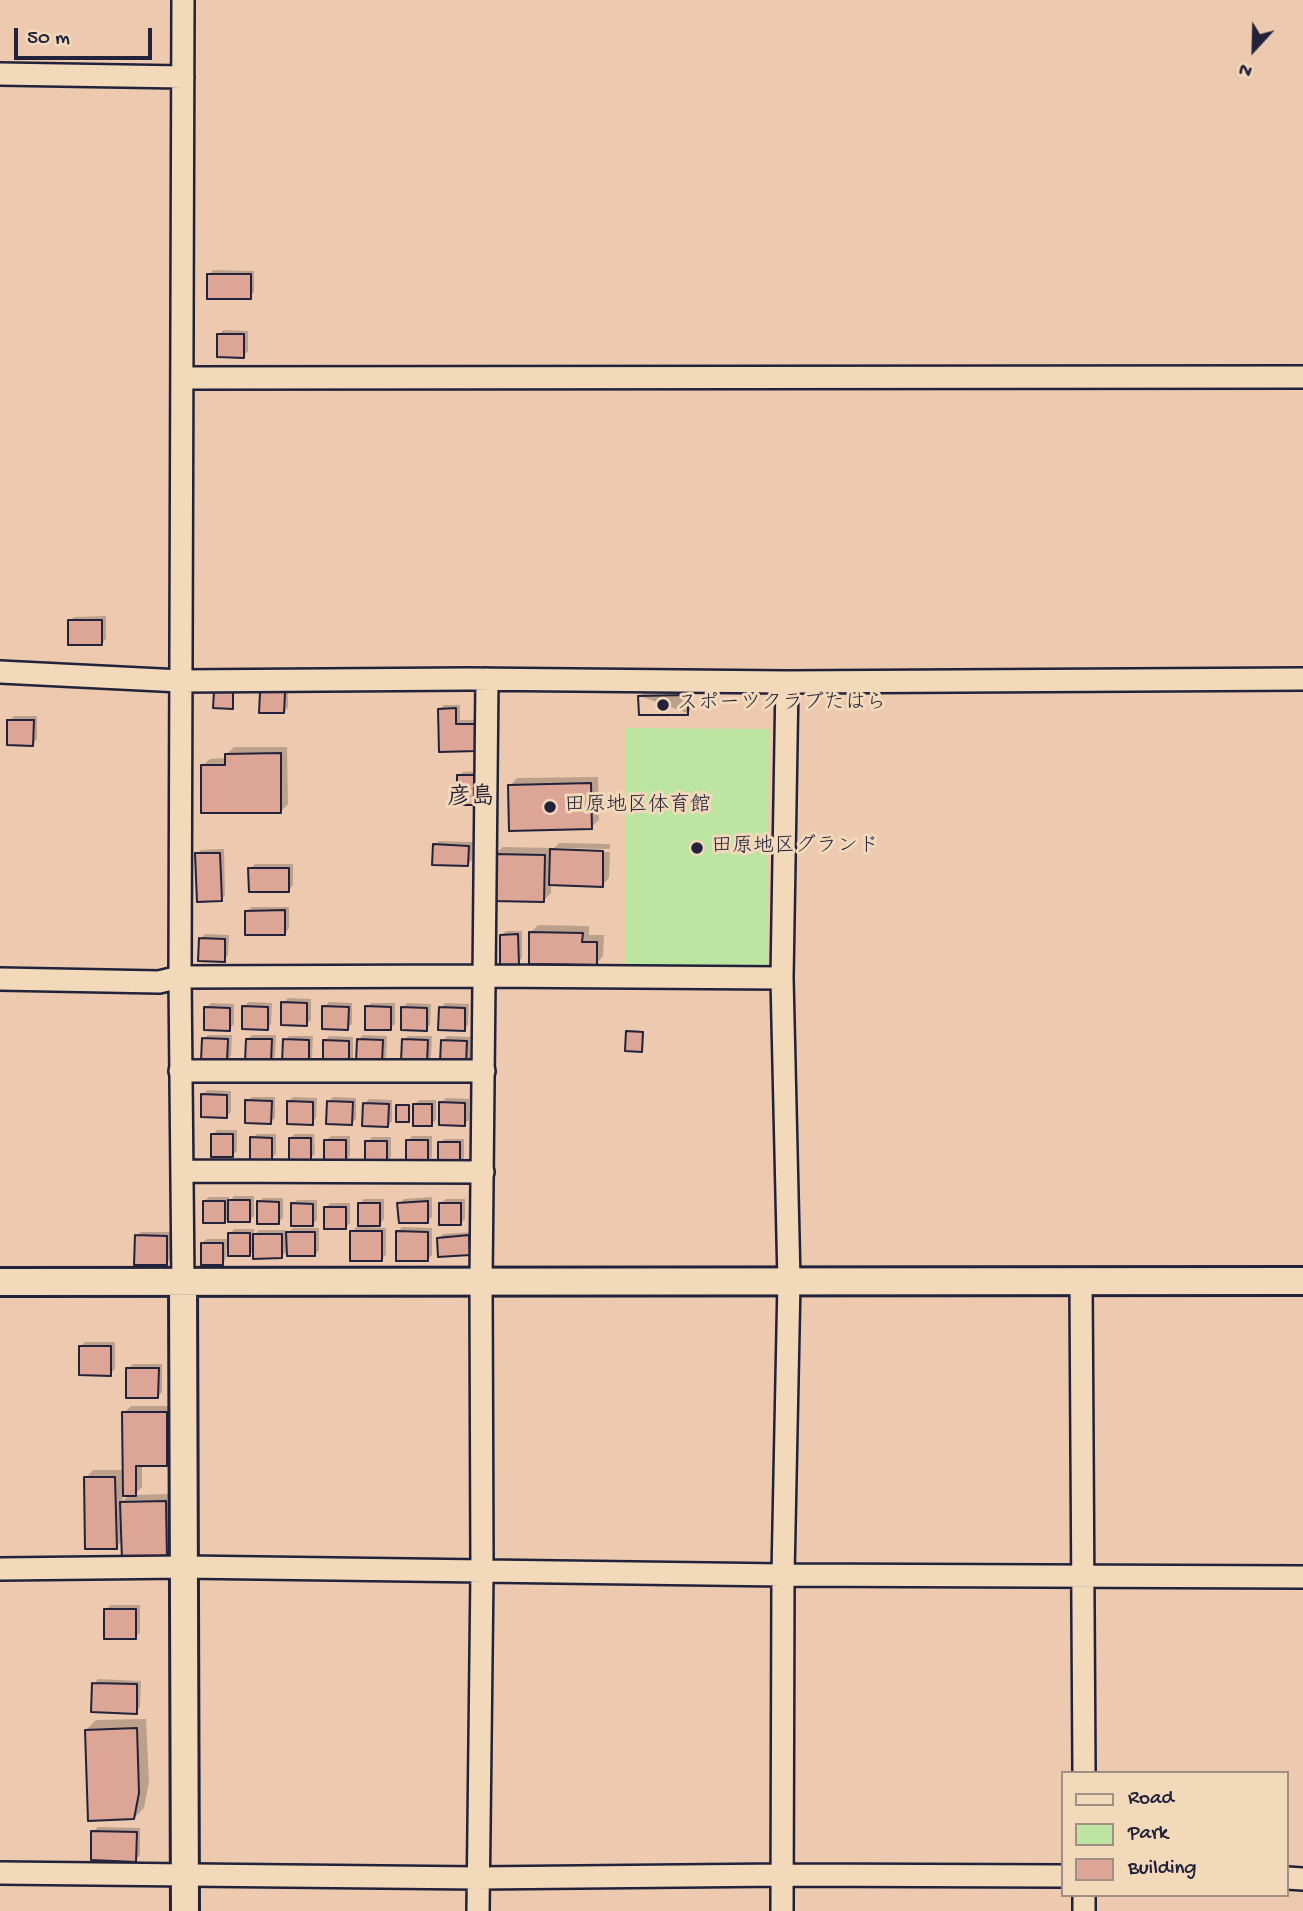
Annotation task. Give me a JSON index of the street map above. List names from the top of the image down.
{
  "districts": ["彦島"],
  "places": ["スポーツクラブたはら", "田原地区体育館", "田原地区グランド"],
  "legend": ["Road", "Park", "Building"],
  "scale_bar": "50 m",
  "north": "bottom"
}
